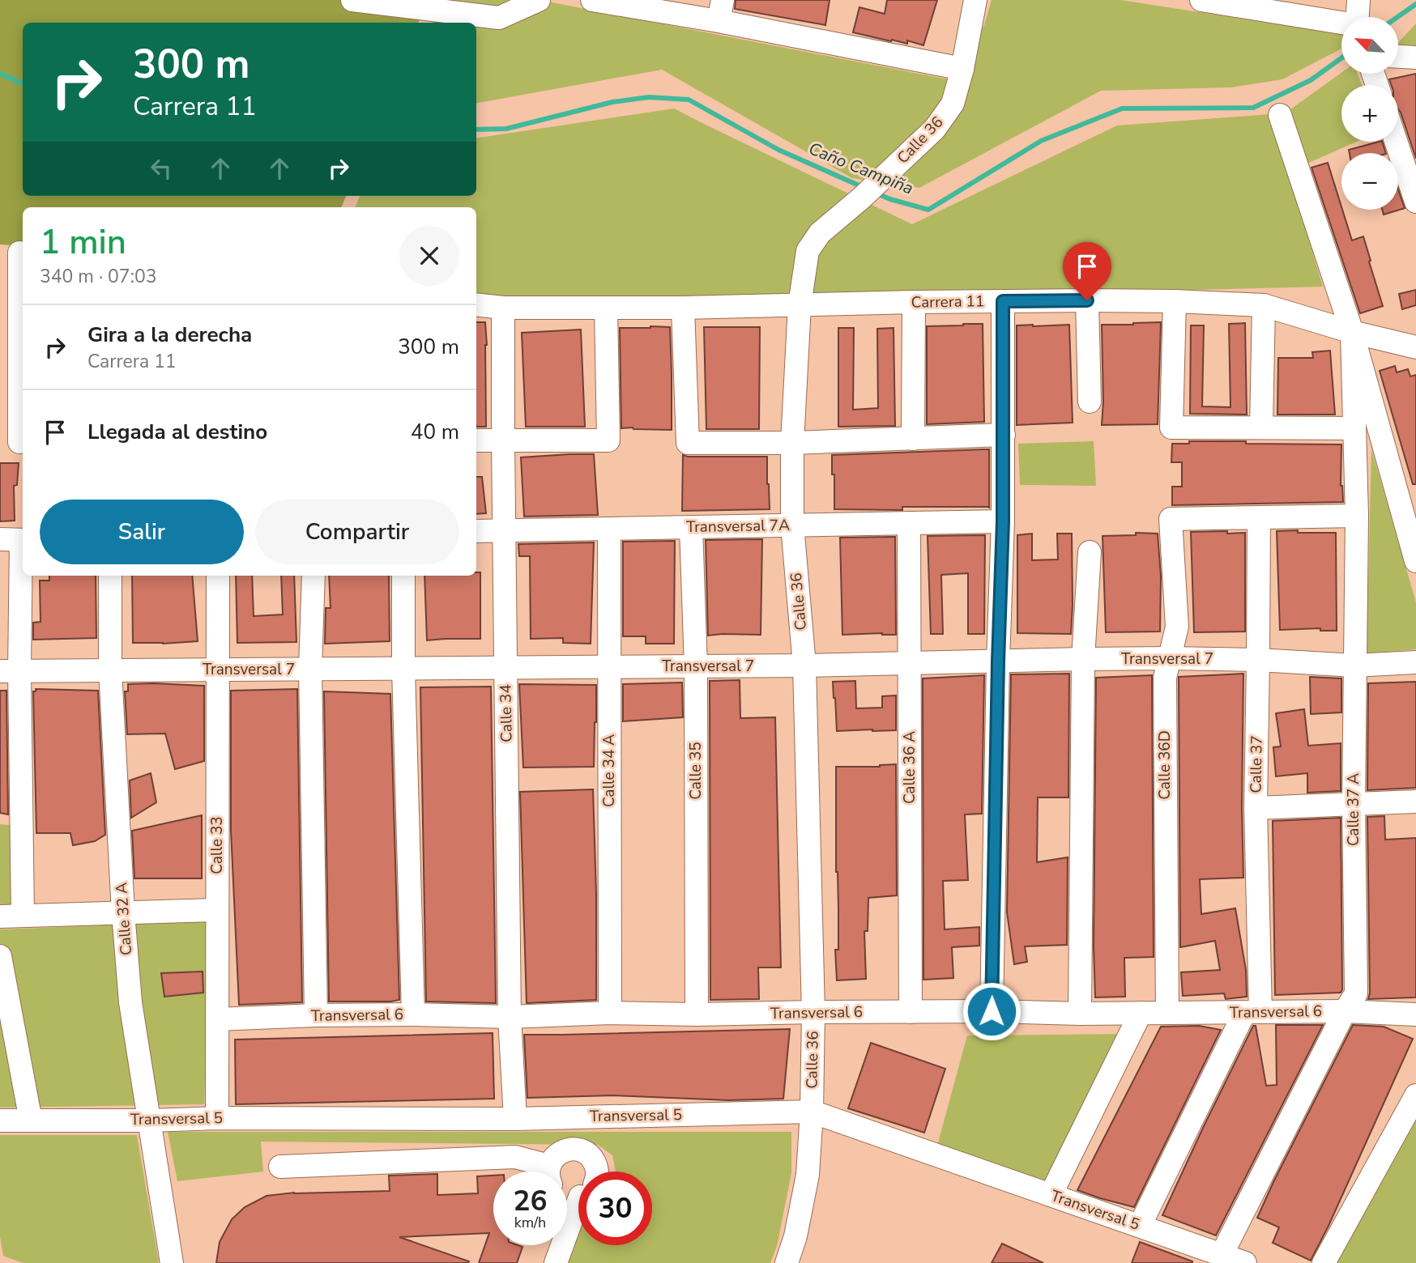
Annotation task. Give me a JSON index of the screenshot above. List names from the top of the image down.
{
  "streets": {
    "street": [
      "Calle 36",
      "Carrera 11",
      "Transversal 7A",
      "Transversal 7",
      "Calle 34",
      "Calle 37",
      "Calle 36D",
      "Calle 36 A",
      "Calle 34 A",
      "Calle 35",
      "Calle 37 A",
      "Calle 33",
      "Calle 32 A",
      "Transversal 6",
      "Transversal 5"
    ]
  },
  "crossings": [
    ["Calle 36", "Carrera 11"],
    ["Calle 36", "Transversal 7A"],
    ["Calle 36", "Transversal 7"],
    ["Calle 36", "Transversal 6"],
    ["Calle 36", "Transversal 5"],
    ["Carrera 11", "Calle 34"],
    ["Carrera 11", "Calle 37 A"],
    ["Transversal 7A", "Calle 34"],
    ["Transversal 7A", "Calle 36 A"],
    ["Transversal 7A", "Calle 34 A"],
    ["Transversal 7A", "Calle 35"],
    ["Transversal 7", "Calle 34"],
    ["Transversal 7", "Calle 37"],
    ["Transversal 7", "Calle 36D"],
    ["Transversal 7", "Calle 36 A"],
    ["Transversal 7", "Calle 34 A"],
    ["Transversal 7", "Calle 35"],
    ["Transversal 7", "Calle 37 A"],
    ["Transversal 7", "Calle 33"],
    ["Transversal 7", "Calle 32 A"],
    ["Calle 34", "Transversal 6"],
    ["Calle 34", "Transversal 5"],
    ["Calle 37", "Calle 36D"],
    ["Calle 37", "Transversal 6"],
    ["Calle 37", "Transversal 5"],
    ["Calle 36D", "Transversal 6"],
    ["Calle 36 A", "Transversal 6"],
    ["Calle 34 A", "Transversal 6"],
    ["Calle 35", "Transversal 6"],
    ["Calle 37 A", "Transversal 6"],
    ["Calle 37 A", "Transversal 5"],
    ["Calle 33", "Transversal 6"],
    ["Calle 33", "Transversal 5"],
    ["Calle 32 A", "Transversal 5"]
  ],
  "water": ["Caño Campiña"],
  "north": "top left",
  "page": {
    "map_buttons": ["+", "−"],
    "turn": ["300 m", "Carrera 11"],
    "heading": ["1 min", "340 m · 07:03"],
    "list": [
      {
        "name": "Gira a la derecha",
        "note": "Carrera 11",
        "value": "300 m"
      },
      {
        "name": "Llegada al destino",
        "value": "40 m"
      }
    ],
    "buttons": ["Salir", "Compartir"],
    "speed": "26 km/h",
    "limit": "30"
  }
}
